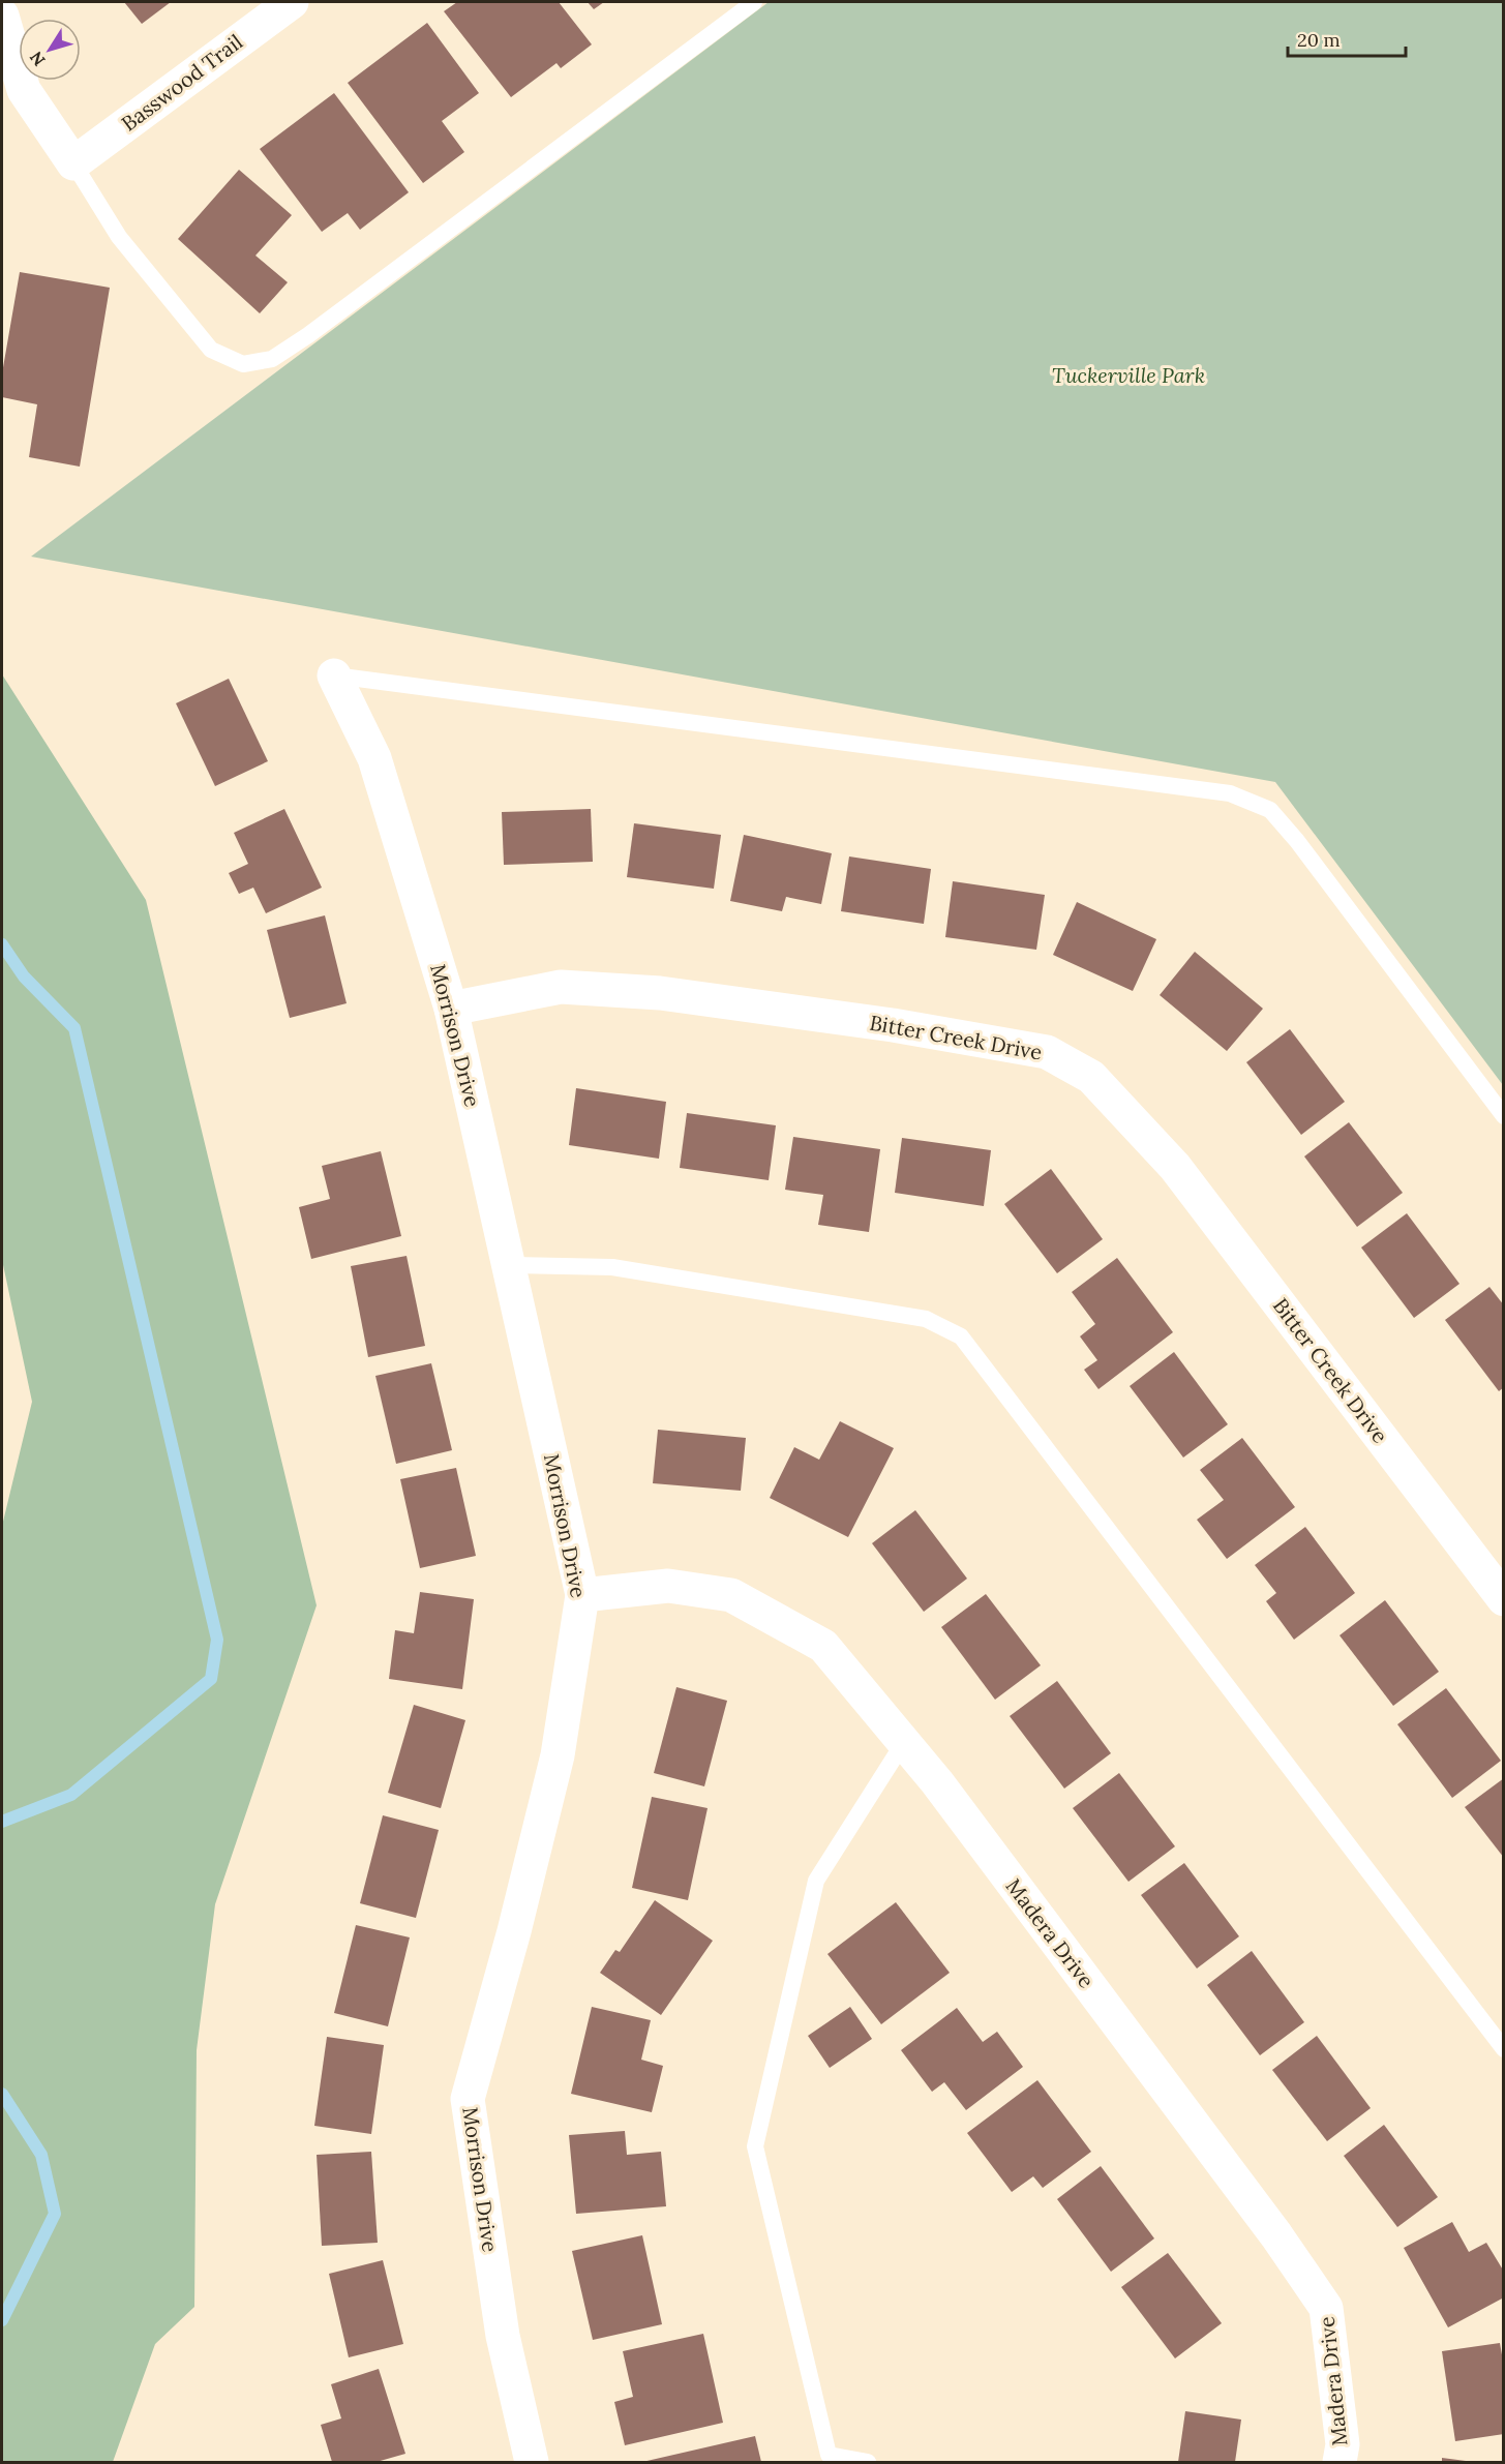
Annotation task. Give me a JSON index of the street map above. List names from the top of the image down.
{
  "streets": {
    "street": [
      "Basswood Trail",
      "Morrison Drive",
      "Bitter Creek Drive",
      "Madera Drive"
    ]
  },
  "crossings": [
    ["Morrison Drive", "Bitter Creek Drive"],
    ["Morrison Drive", "Madera Drive"]
  ],
  "parks": ["Tuckerville Park"],
  "scale_bar": "20 m",
  "north": "bottom left"
}
